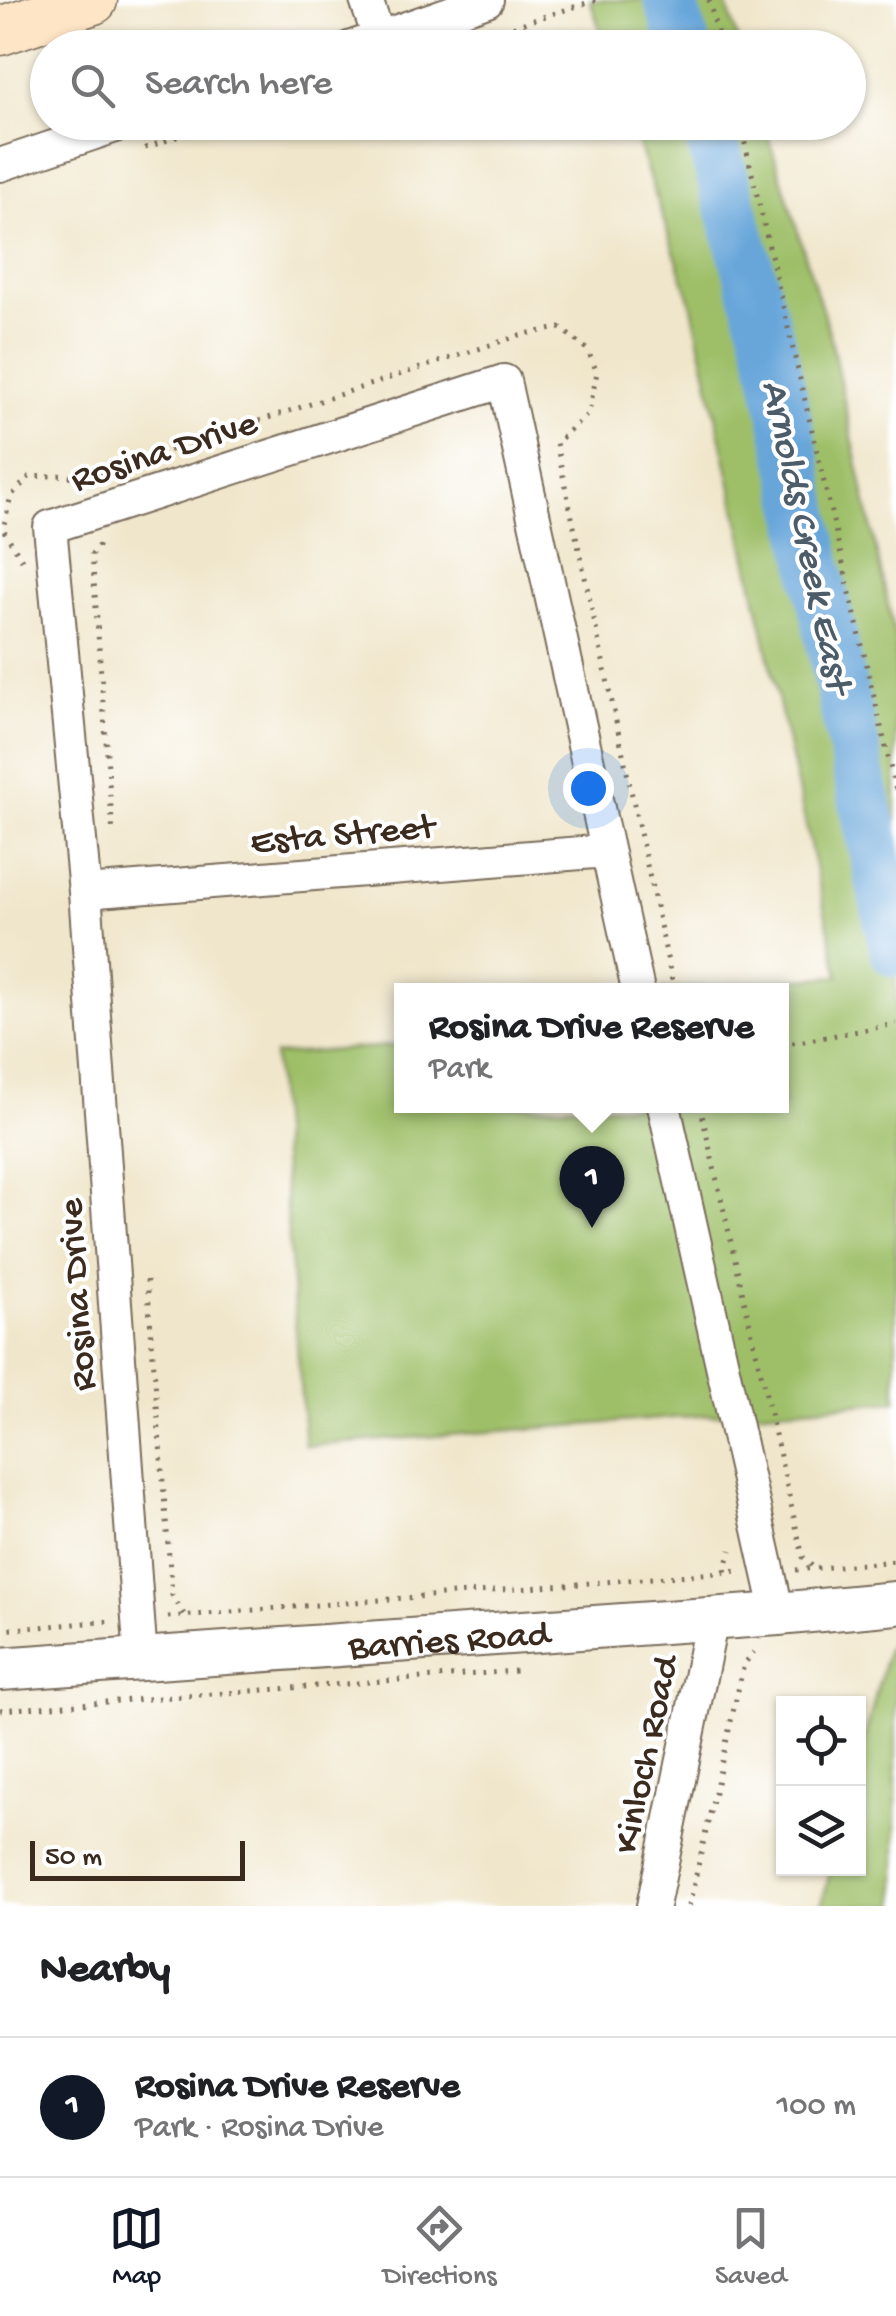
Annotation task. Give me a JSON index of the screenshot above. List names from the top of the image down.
{
  "streets": {
    "street": [
      "Rosina Drive",
      "Esta Street",
      "Barries Road",
      "Kinloch Road"
    ]
  },
  "crossings": [
    ["Rosina Drive", "Esta Street"],
    ["Rosina Drive", "Barries Road"],
    ["Barries Road", "Kinloch Road"]
  ],
  "water": ["Arnolds Creek East"],
  "scale_bar": "50 m",
  "page": {
    "search": "Search here",
    "popup": ["Rosina Drive Reserve", "Park"],
    "pins": "1",
    "scale": "50 m",
    "heading": "Nearby",
    "list": [
      {
        "mark": "1",
        "name": "Rosina Drive Reserve",
        "note": "Park · Rosina Drive",
        "value": "100 m"
      }
    ],
    "nav": ["Map", "Directions", "Saved"]
  }
}
